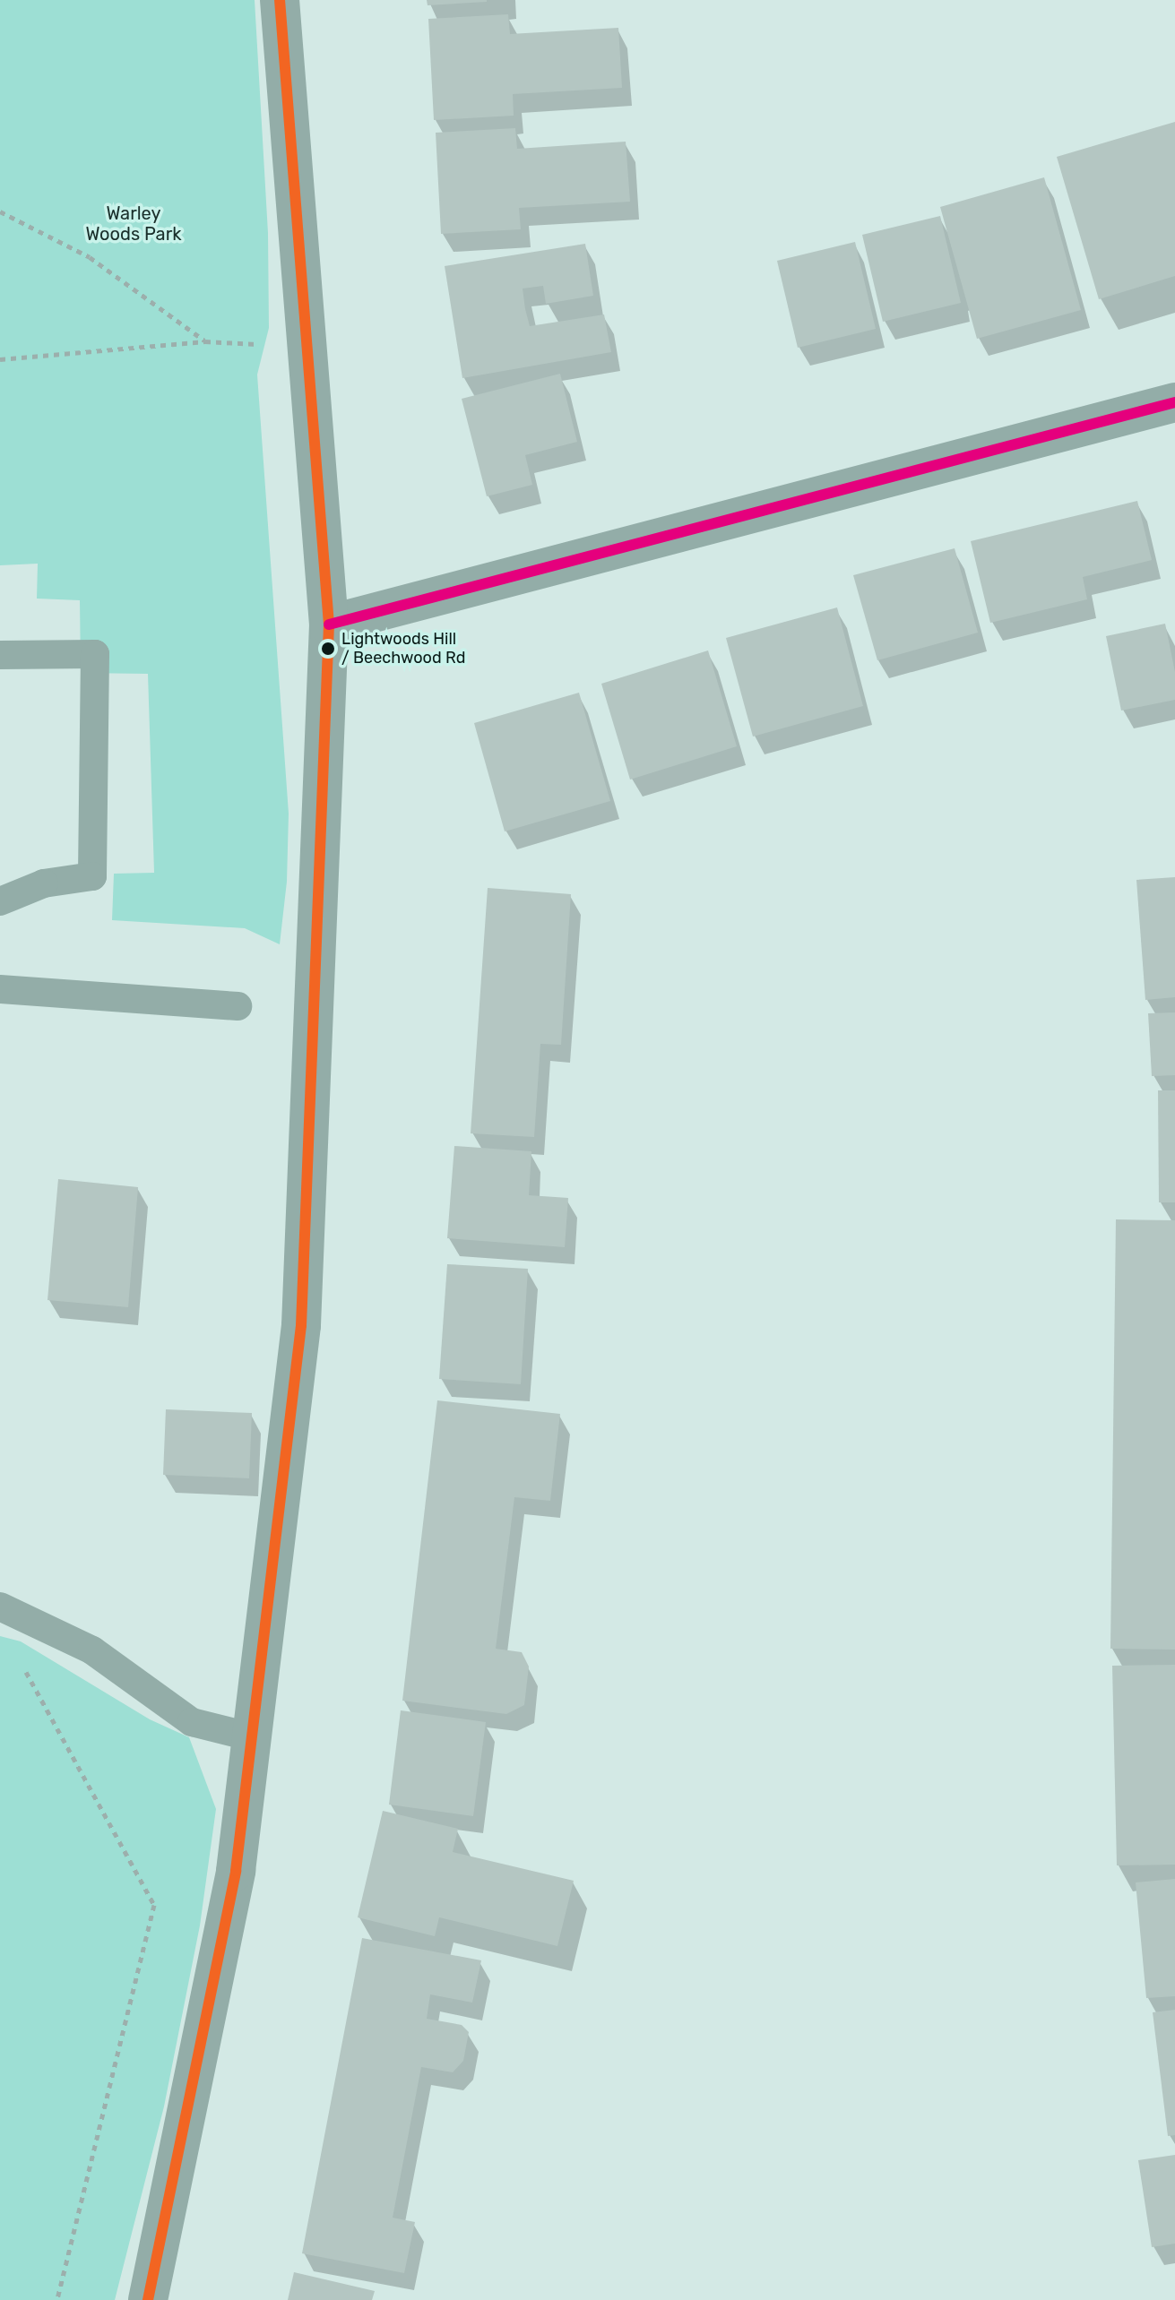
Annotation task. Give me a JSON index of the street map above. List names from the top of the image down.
{
  "parks": ["Warley Woods Park"],
  "places": ["Lightwoods Hill / Beechwood Rd"]
}
